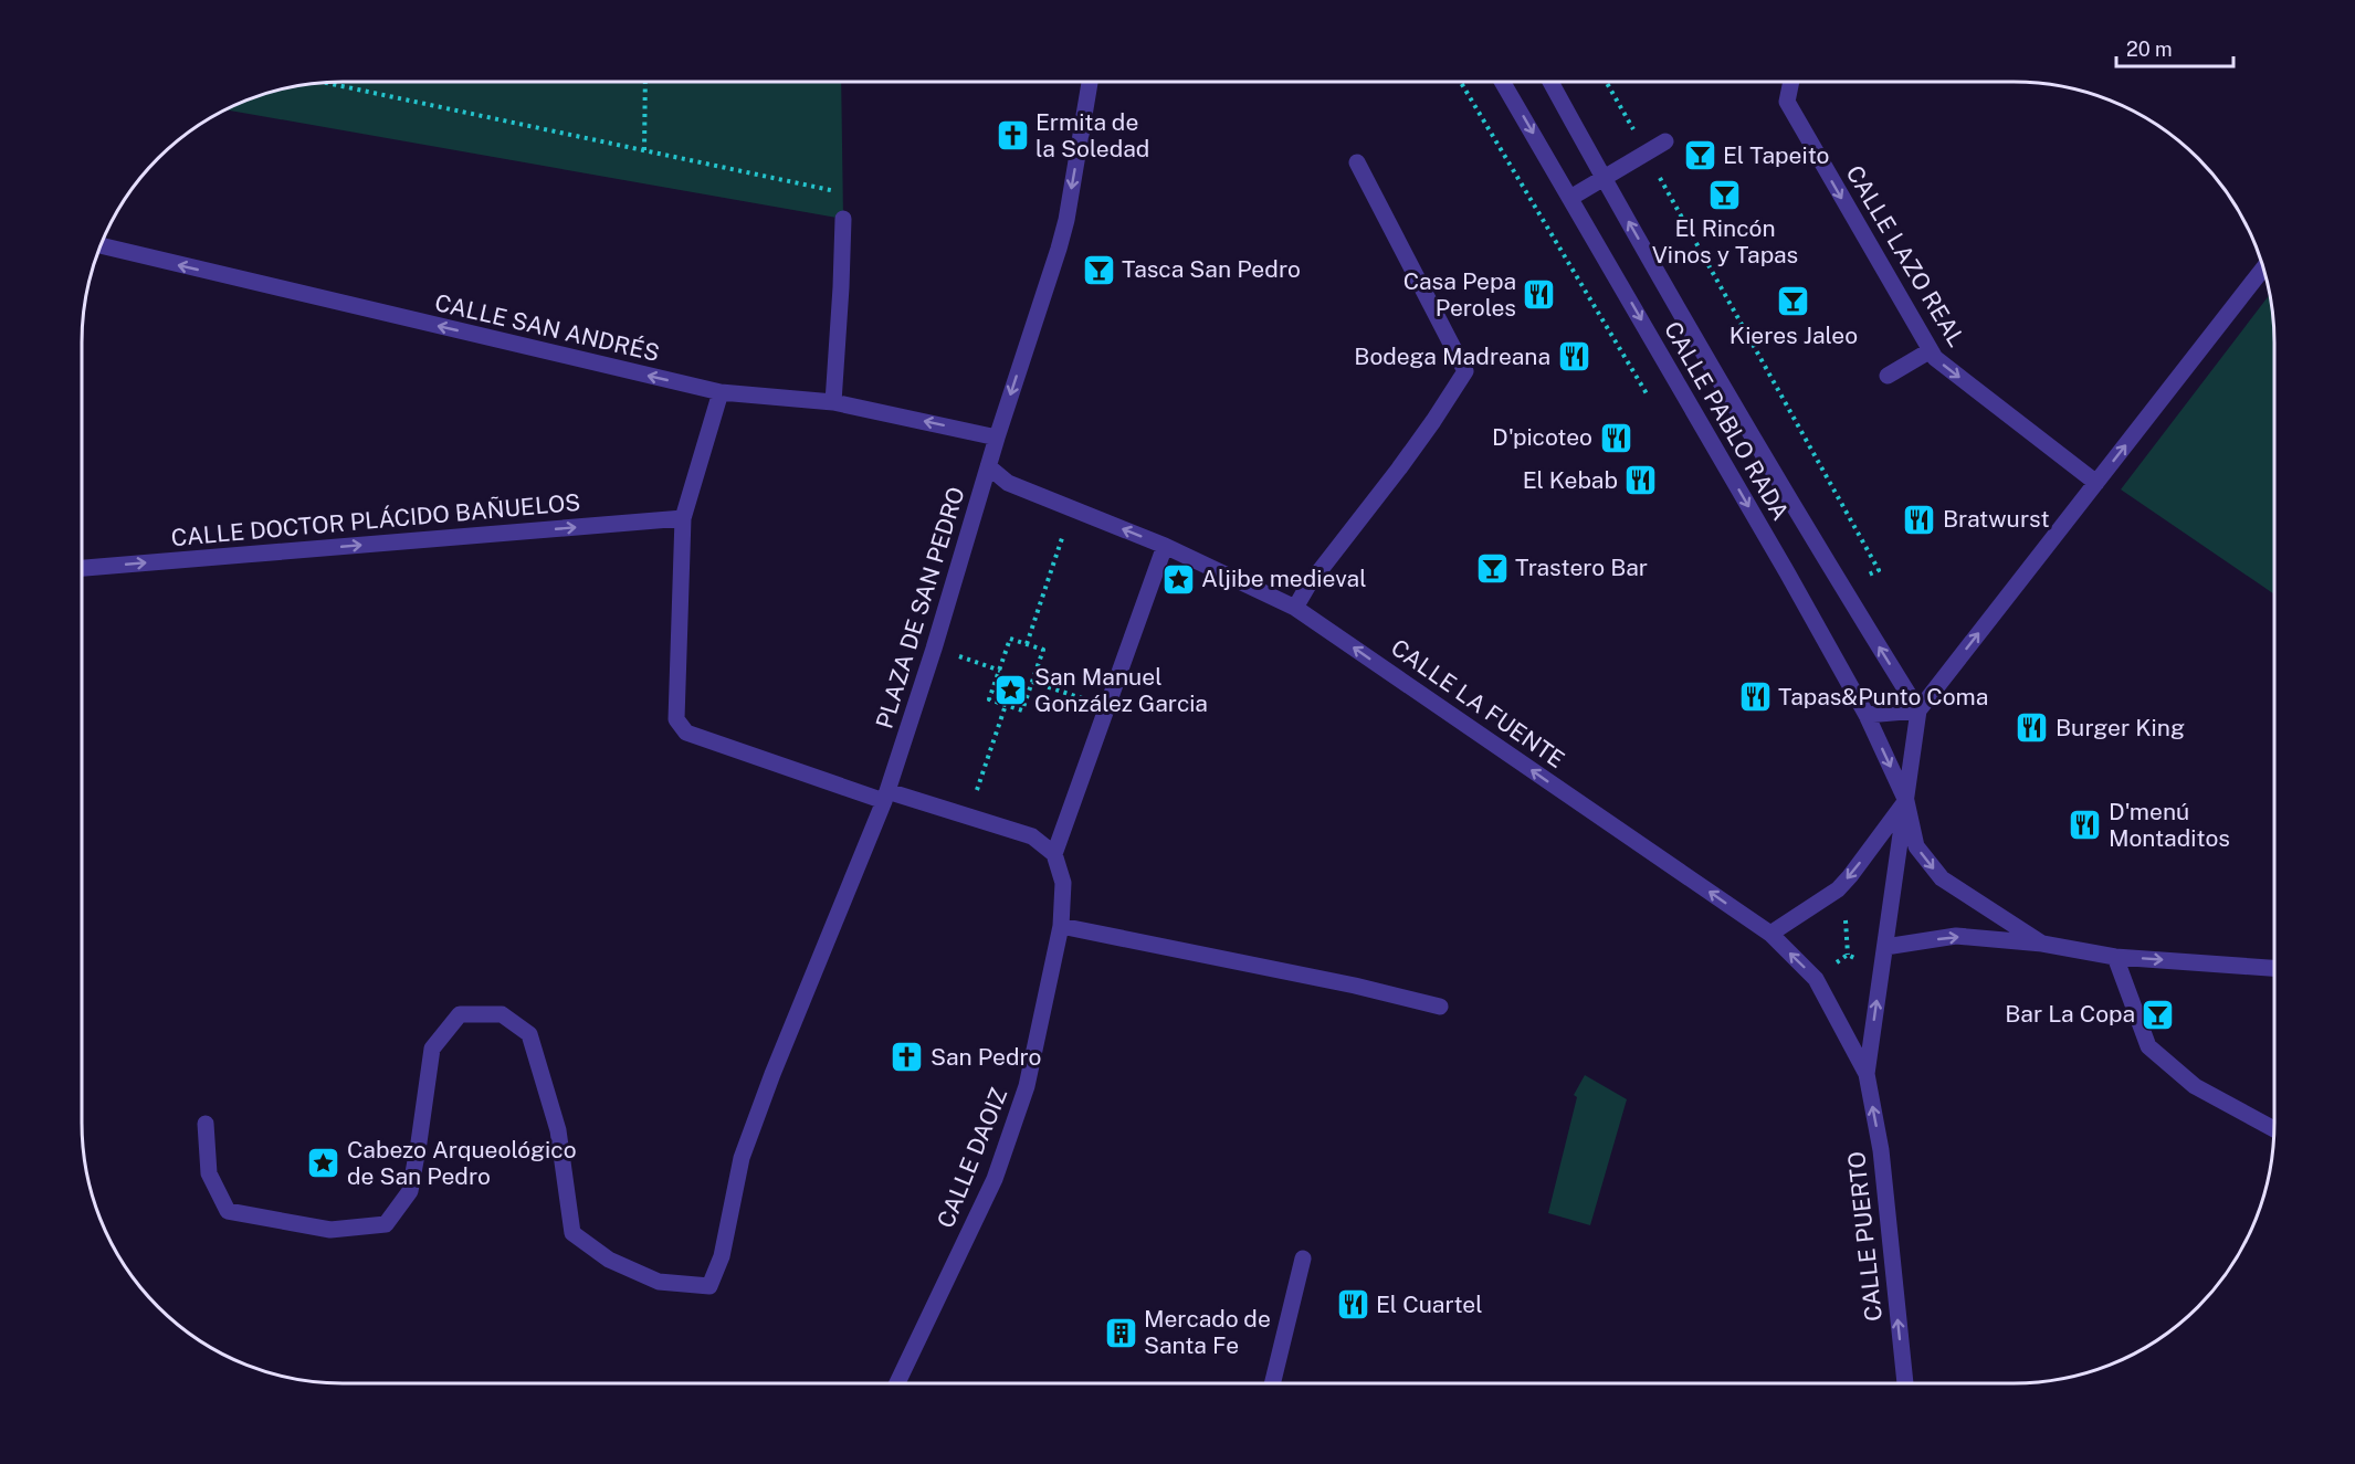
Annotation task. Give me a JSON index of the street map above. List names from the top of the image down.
{
  "streets": {
    "street": [
      "CALLE LAZO REAL",
      "CALLE SAN ANDRÉS",
      "CALLE PABLO RADA",
      "CALLE DOCTOR PLÁCIDO BAÑUELOS",
      "PLAZA DE SAN PEDRO",
      "CALLE LA FUENTE",
      "CALLE DAOIZ",
      "CALLE PUERTO"
    ]
  },
  "crossings": [
    ["CALLE SAN ANDRÉS", "PLAZA DE SAN PEDRO"],
    ["PLAZA DE SAN PEDRO", "CALLE LA FUENTE"],
    ["CALLE LA FUENTE", "CALLE PUERTO"]
  ],
  "one_way": [
    "CALLE LAZO REAL",
    "CALLE SAN ANDRÉS",
    "CALLE DOCTOR PLÁCIDO BAÑUELOS",
    "CALLE LA FUENTE",
    "CALLE PUERTO"
  ],
  "places": {
    "church": ["Ermita de la Soledad", "San Pedro"],
    "bar": [
      "El Tapeito",
      "El Rincón Vinos y Tapas",
      "Tasca San Pedro",
      "Kieres Jaleo",
      "Trastero Bar",
      "Bar La Copa"
    ],
    "restaurant": [
      "Casa Pepa Peroles",
      "Bodega Madreana",
      "D'picoteo",
      "El Kebab",
      "Bratwurst",
      "Tapas&Punto Coma",
      "Burger King",
      "D'menú Montaditos",
      "El Cuartel"
    ],
    "place": ["Aljibe medieval", "San Manuel González Garcia", "Cabezo Arqueológico de San Pedro"],
    "building": ["Mercado de Santa Fe"]
  },
  "scale_bar": "20 m"
}
